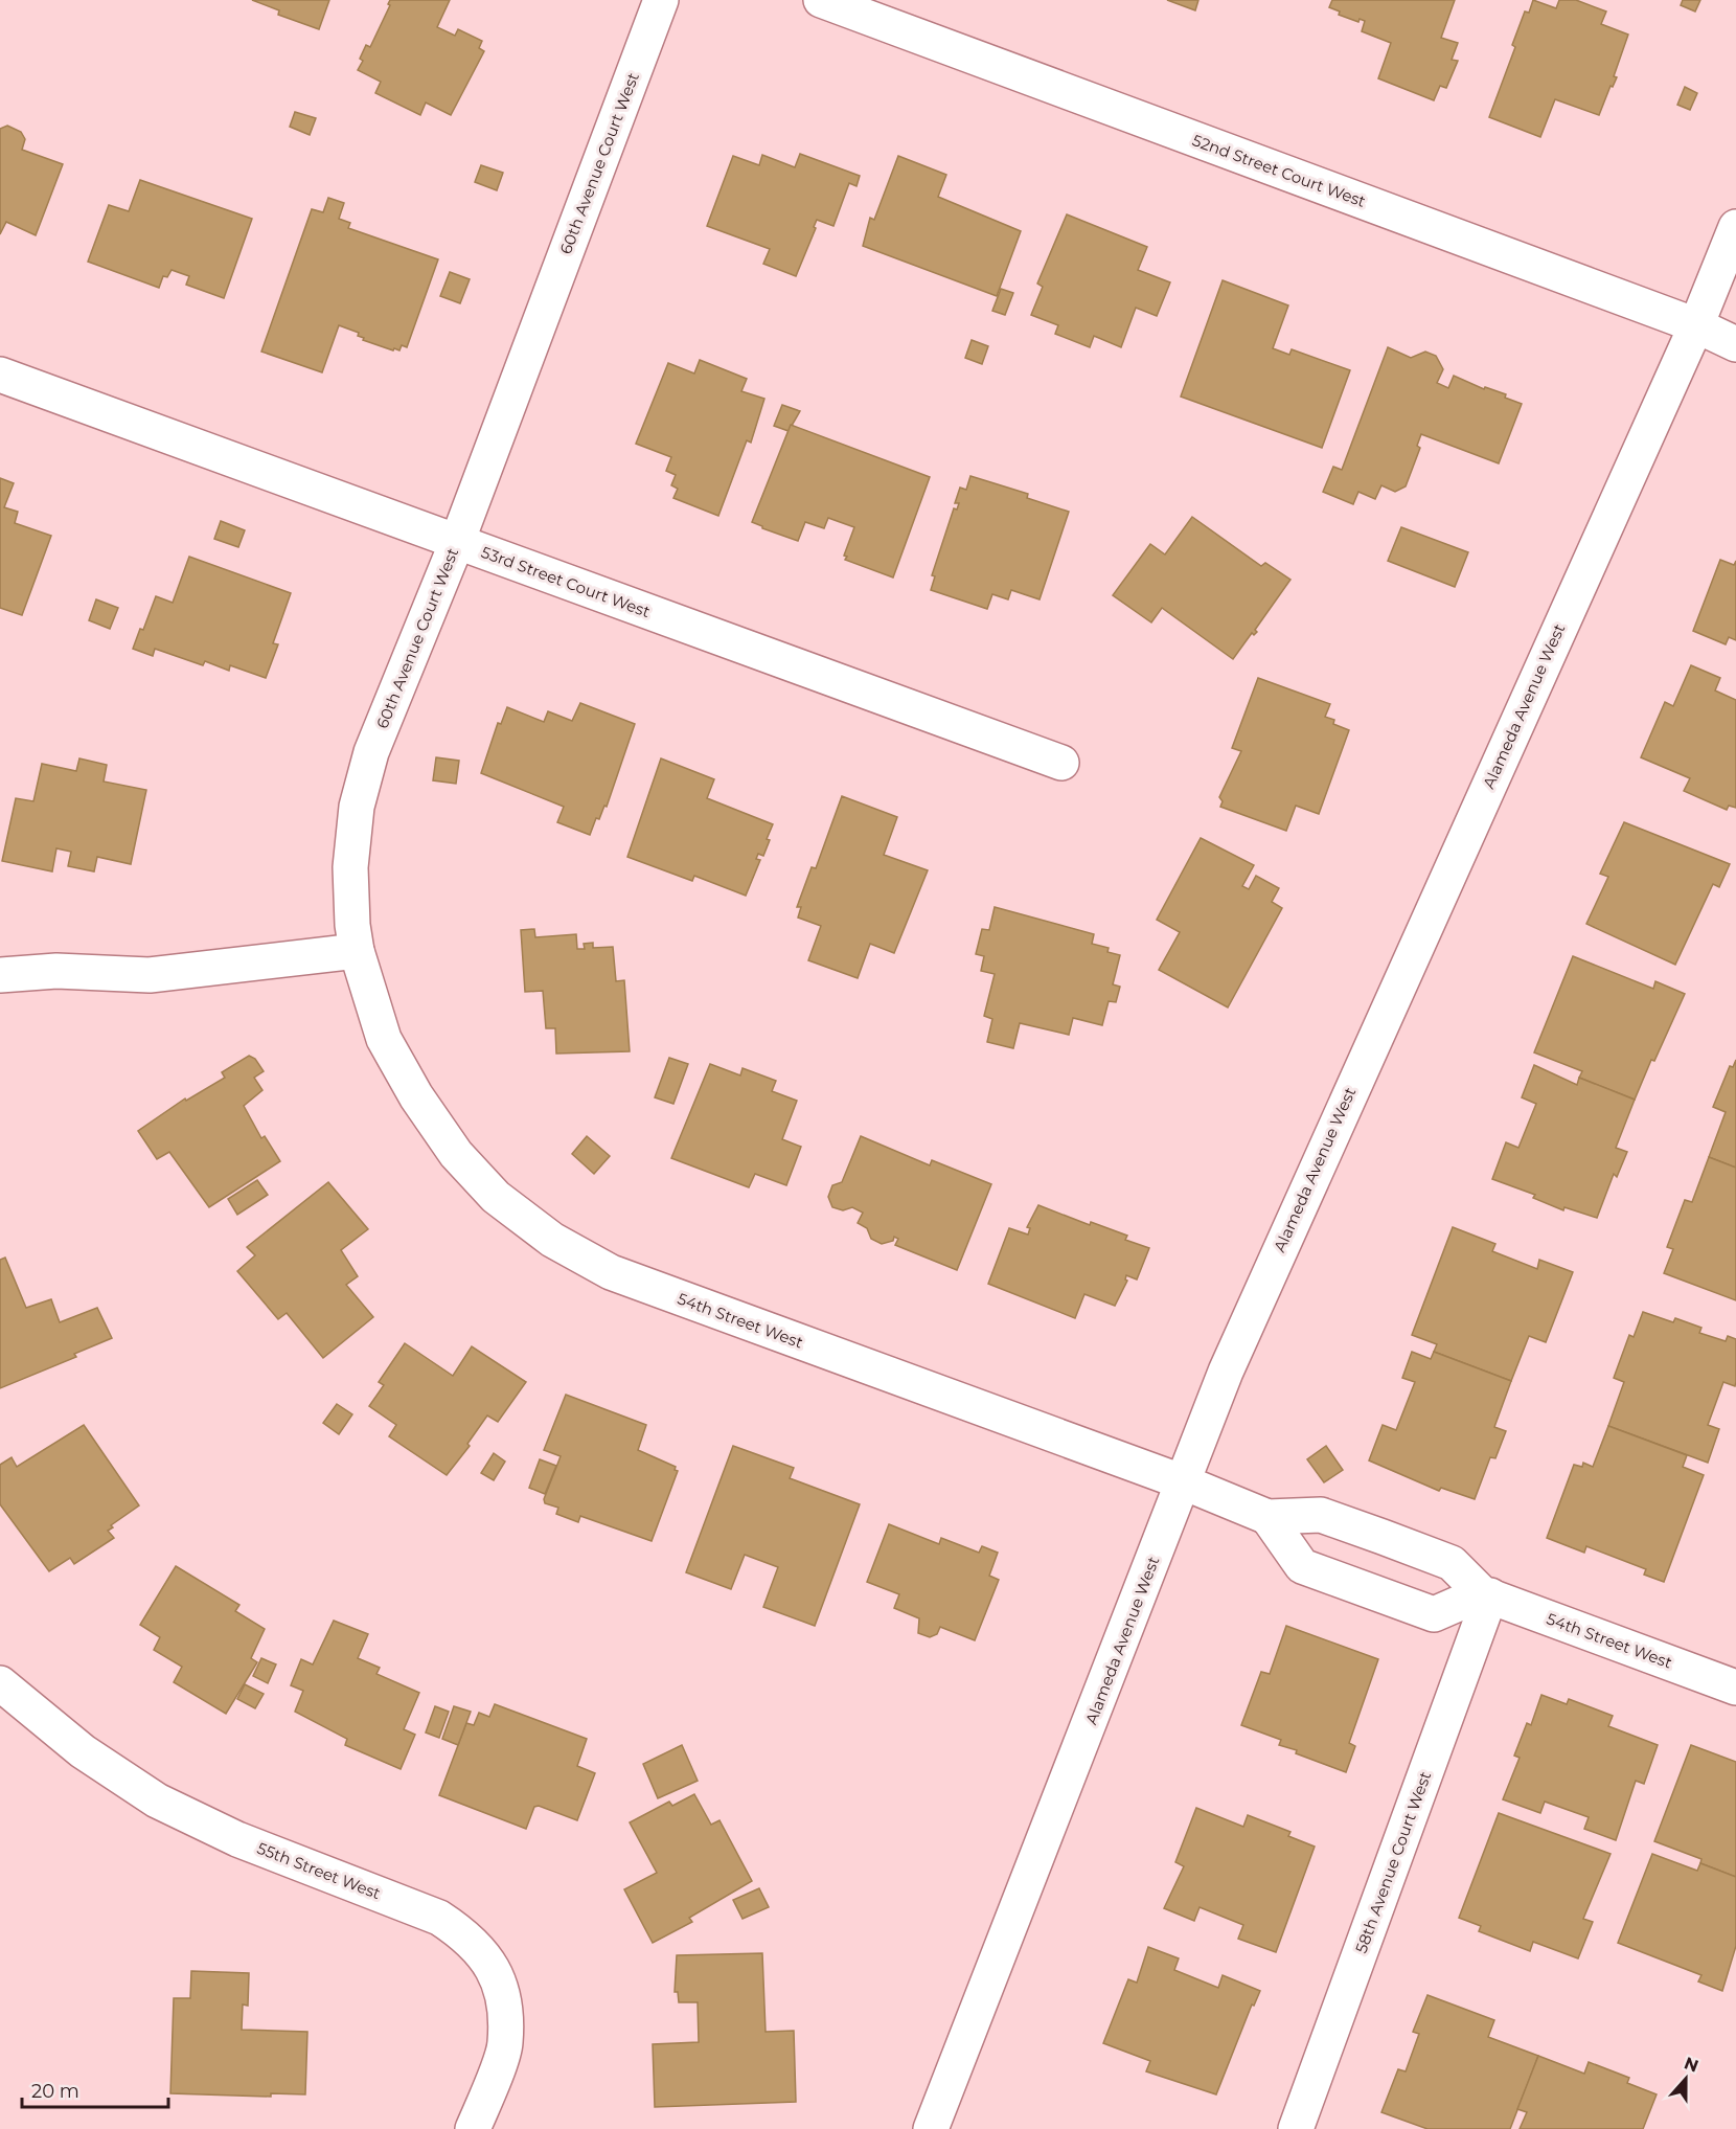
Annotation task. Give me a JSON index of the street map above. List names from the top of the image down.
{
  "streets": {
    "street": [
      "60th Avenue Court West",
      "52nd Street Court West",
      "53rd Street Court West",
      "Alameda Avenue West",
      "54th Street West",
      "58th Avenue Court West",
      "55th Street West"
    ]
  },
  "crossings": [
    ["60th Avenue Court West", "53rd Street Court West"],
    ["60th Avenue Court West", "54th Street West"],
    ["52nd Street Court West", "Alameda Avenue West"],
    ["Alameda Avenue West", "54th Street West"],
    ["54th Street West", "58th Avenue Court West"]
  ],
  "scale_bar": "20 m",
  "north": "top"
}
